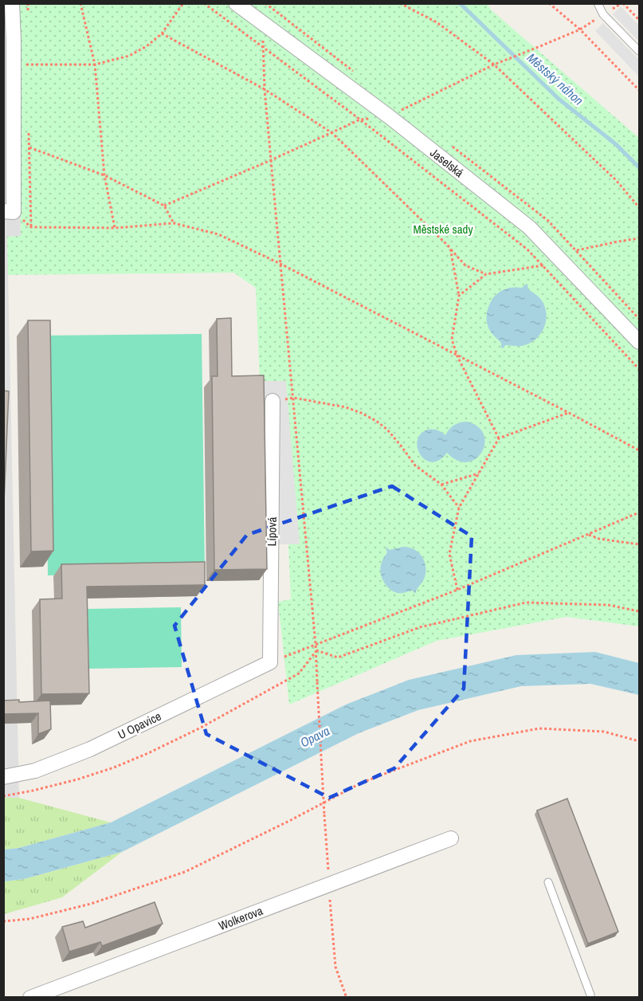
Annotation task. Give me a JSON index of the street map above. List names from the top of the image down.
{
  "streets": {
    "street": [
      "Jaselská",
      "Lípová",
      "U Opavice",
      "Wolkerova"
    ]
  },
  "crossings": [
    ["Lípová", "U Opavice"]
  ],
  "water": ["Městský náhon", "Opava"],
  "parks": ["Městské sady"]
}
